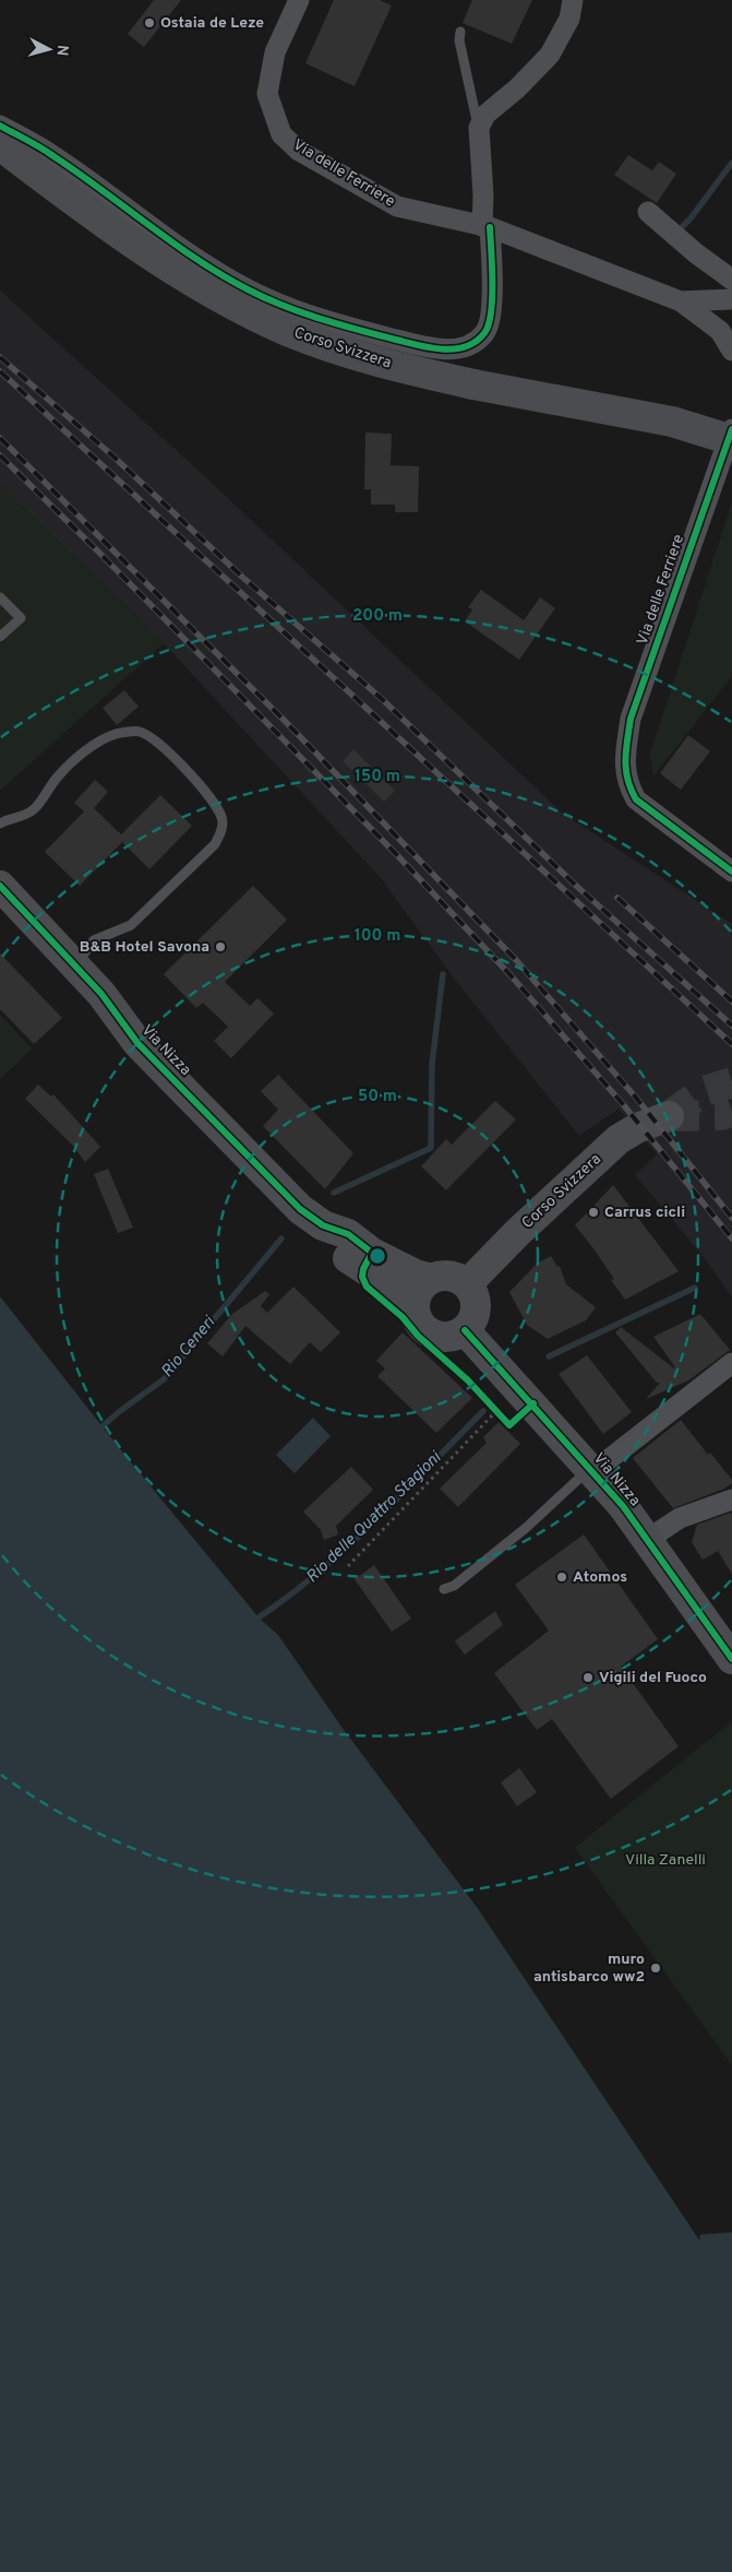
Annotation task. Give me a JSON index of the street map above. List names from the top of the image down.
{
  "streets": {
    "main road": ["Corso Svizzera", "Via Nizza"],
    "street": ["Via delle Ferriere"]
  },
  "crossings": [
    ["Corso Svizzera", "Via Nizza"]
  ],
  "water": ["Rio Ceneri", "Rio delle Quattro Stagioni"],
  "parks": ["Villa Zanelli"],
  "places": [
    "Ostaia de Leze",
    "B&B Hotel Savona",
    "Carrus cicli",
    "Atomos",
    "Vigili del Fuoco",
    "muro antisbarco ww2"
  ],
  "north": "right",
  "rings": [
    "200 m",
    "150 m",
    "100 m",
    "50 m"
  ]
}
